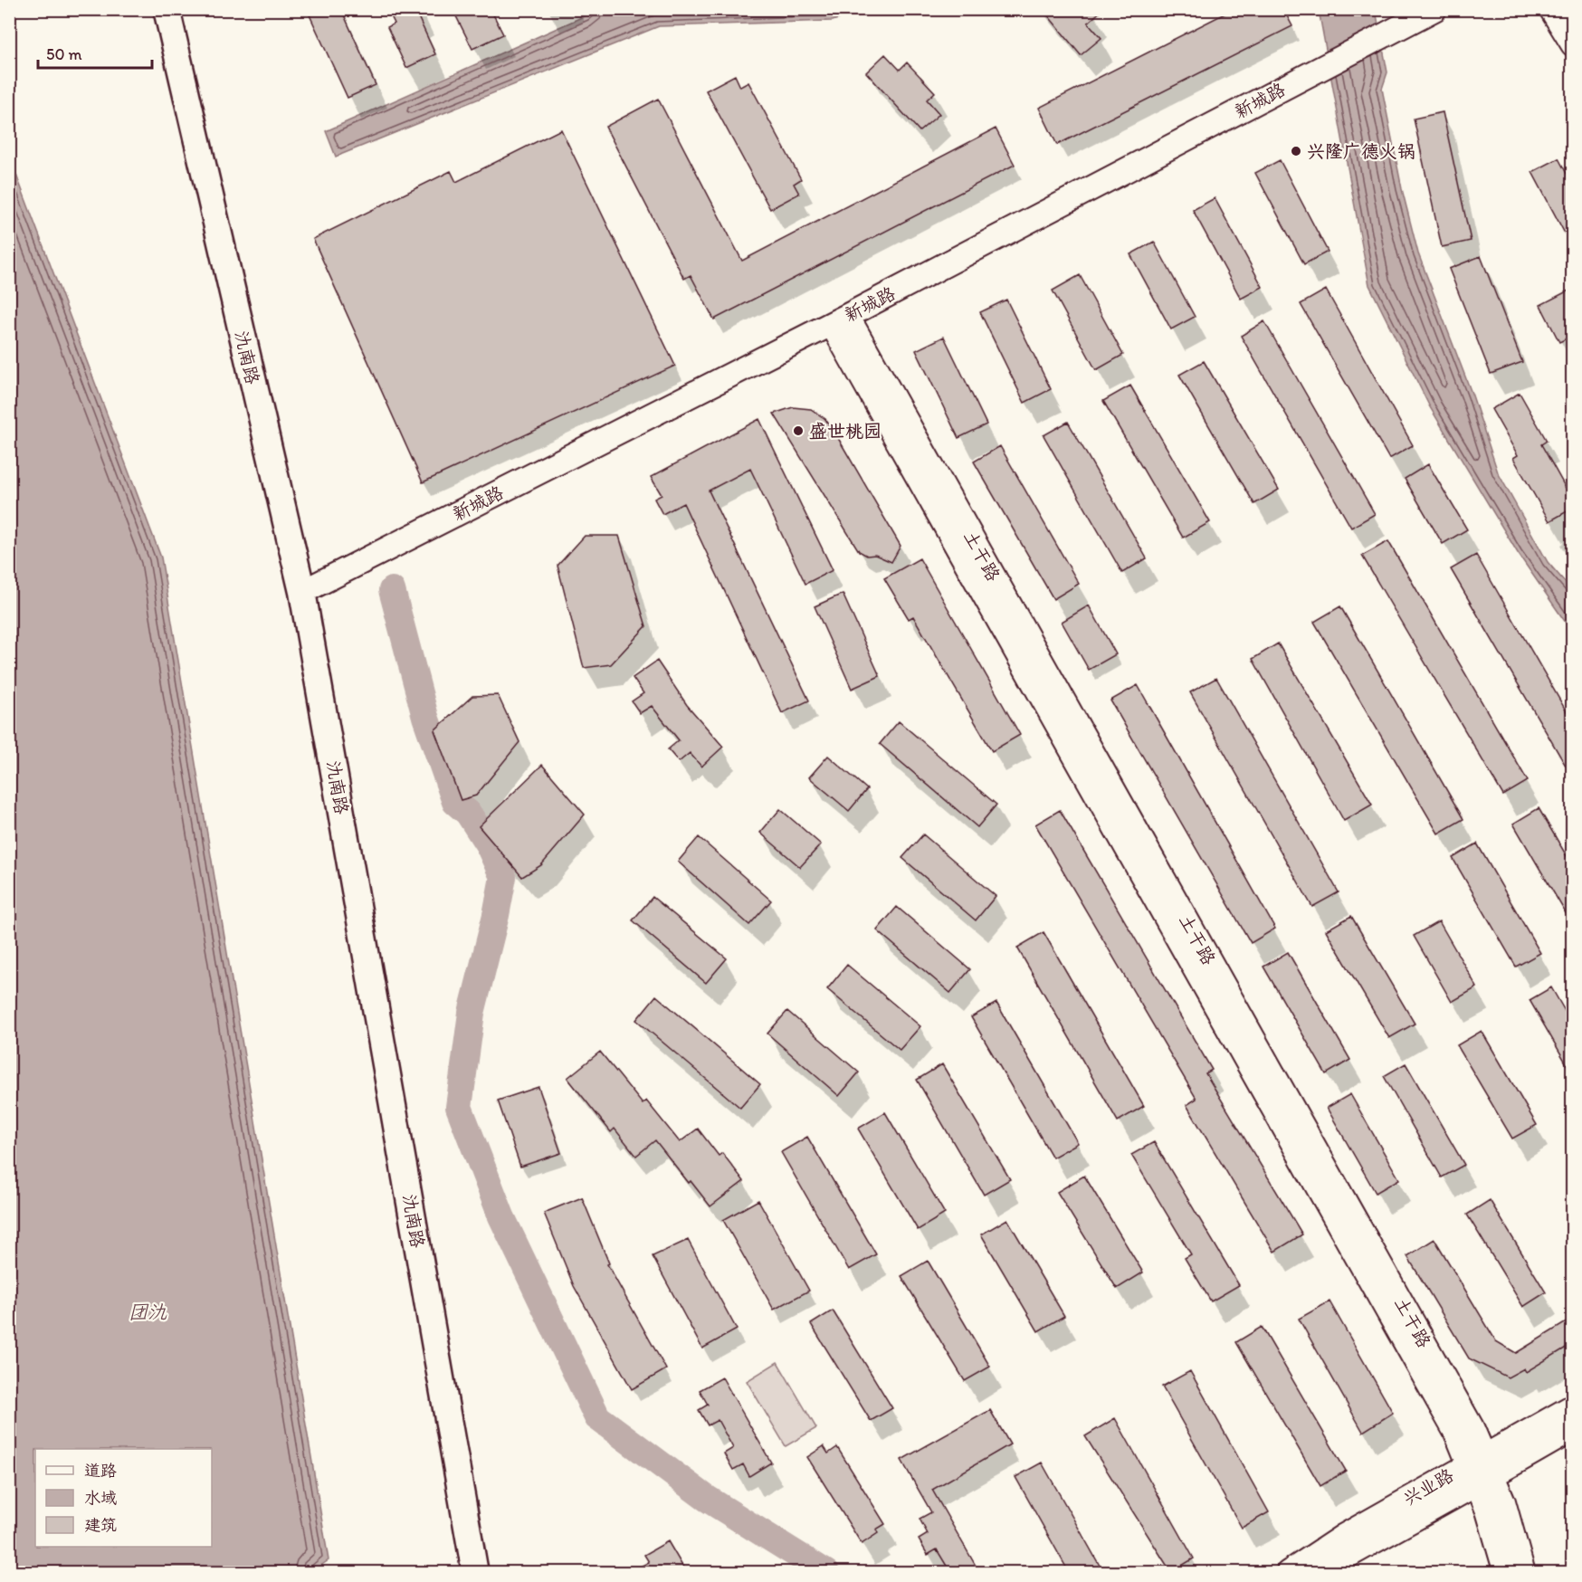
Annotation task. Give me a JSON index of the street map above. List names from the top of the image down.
{
  "streets": {
    "main road": ["氿南路"],
    "street": ["新城路", "土干路", "兴业路"]
  },
  "crossings": [
    ["新城路", "氿南路"],
    ["新城路", "土干路"],
    ["土干路", "兴业路"]
  ],
  "water": ["团氿"],
  "places": ["兴隆广德火锅", "盛世桃园"],
  "legend": ["道路", "水域", "建筑"],
  "scale_bar": "50 m"
}
